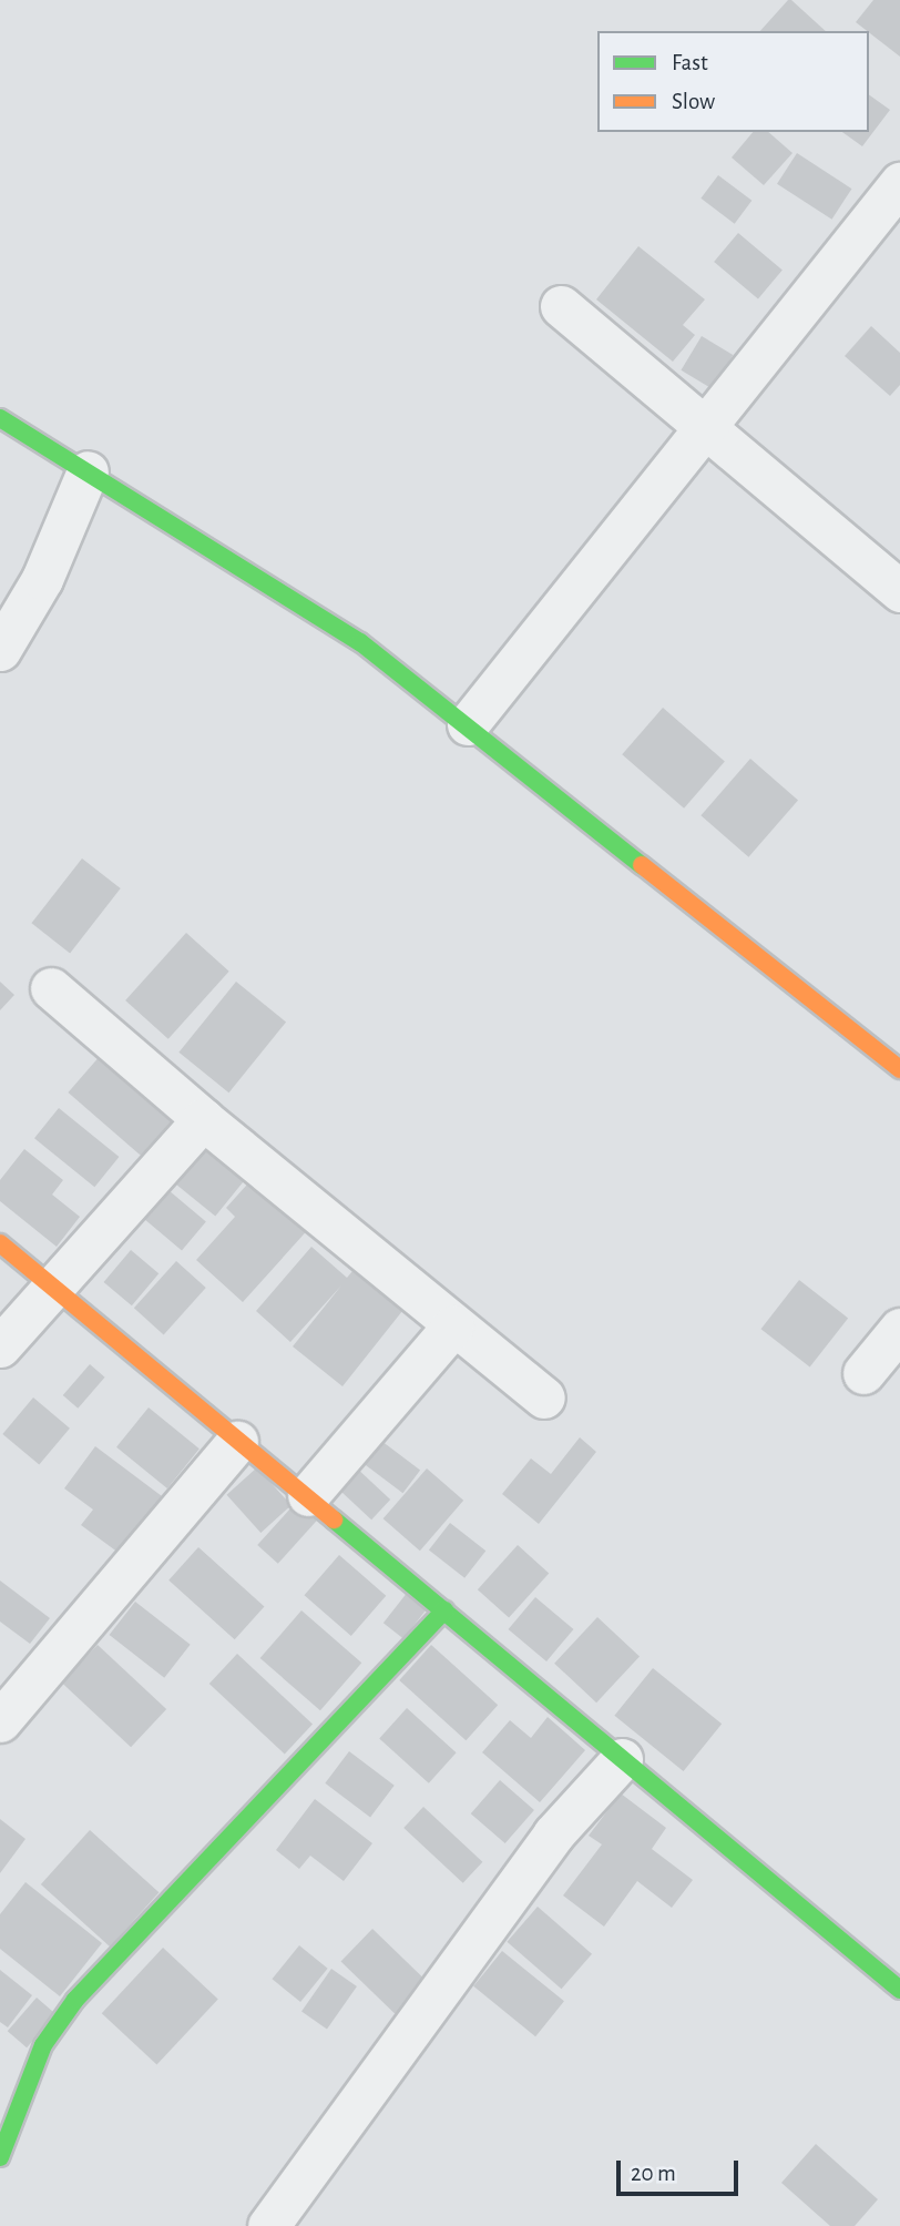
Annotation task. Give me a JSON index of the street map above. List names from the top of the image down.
{
  "legend": ["Fast", "Slow"],
  "scale_bar": "20 m"
}
